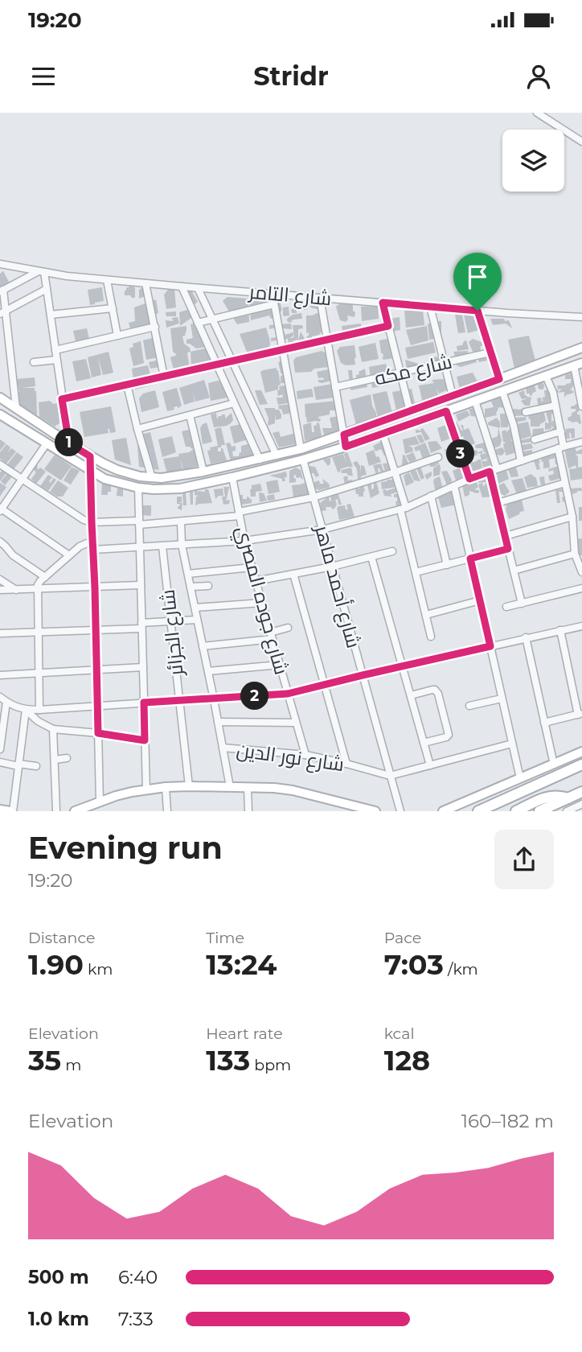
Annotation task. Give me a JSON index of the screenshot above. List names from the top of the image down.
{
  "streets": {
    "street": [
      "شارع التامر",
      "شارع مكه",
      "شارع أحمد ماهر",
      "شارع جوده المصري",
      "شارع الجزائر",
      "شارع نور الدين"
    ]
  },
  "crossings": [
    ["شارع أحمد ماهر", "شارع نور الدين"],
    ["شارع جوده المصري", "شارع نور الدين"]
  ],
  "page": {
    "status": "19:20",
    "header": "Stridr",
    "pins": ["1", "3", "2"],
    "heading": ["Evening run", "19:20"],
    "stats": [
      ["Distance", "1.90 km"],
      ["Time", "13:24"],
      ["Pace", "7:03 /km"],
      ["Elevation", "35 m"],
      ["Heart rate", "133 bpm"],
      ["kcal", "128"]
    ],
    "chart": ["Elevation", "160–182 m"],
    "list": [
      {
        "name": "500 m",
        "note": "6:40"
      },
      {
        "name": "1.0 km",
        "note": "7:33"
      }
    ]
  }
}
